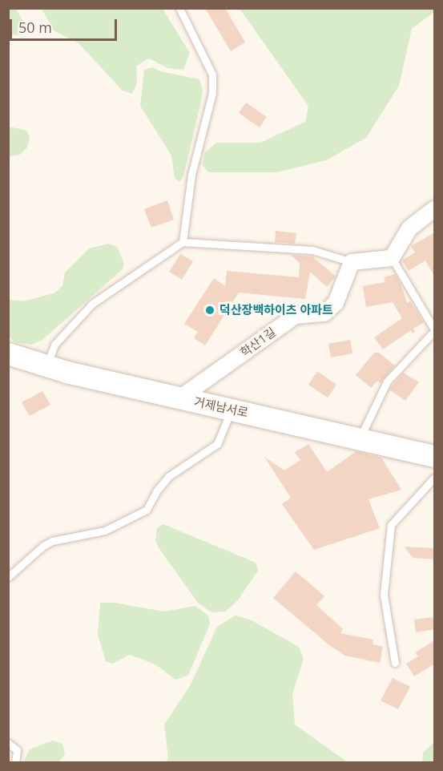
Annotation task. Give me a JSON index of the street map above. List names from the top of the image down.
{
  "streets": {
    "main road": ["거제남서로"],
    "street": ["학산1길"]
  },
  "crossings": [
    ["학산1길", "거제남서로"]
  ],
  "places": ["덕산장백하이츠 아파트"],
  "scale_bar": "50 m"
}
